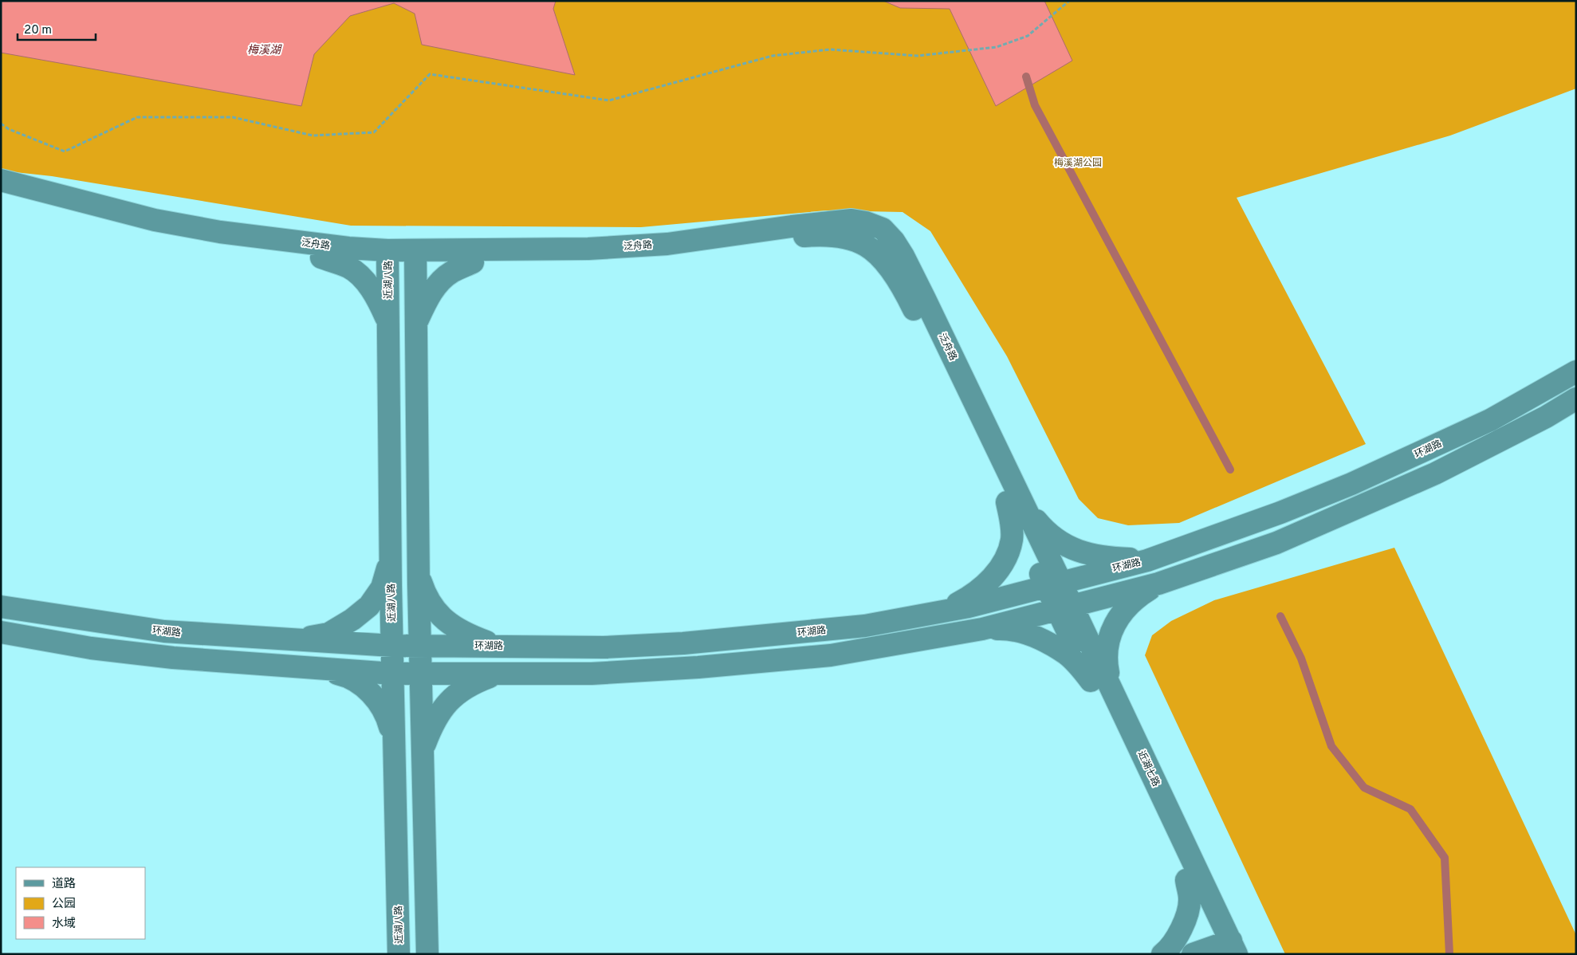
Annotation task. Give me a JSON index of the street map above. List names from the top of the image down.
{
  "streets": {
    "main road": [
      "泛舟路",
      "近湖八路",
      "环湖路",
      "近湖七路"
    ]
  },
  "crossings": [
    ["泛舟路", "近湖八路"],
    ["泛舟路", "环湖路"],
    ["泛舟路", "近湖七路"],
    ["近湖八路", "环湖路"],
    ["环湖路", "近湖七路"]
  ],
  "water": ["梅溪湖"],
  "parks": ["梅溪湖公园"],
  "legend": ["道路", "公园", "水域"],
  "scale_bar": "20 m"
}
